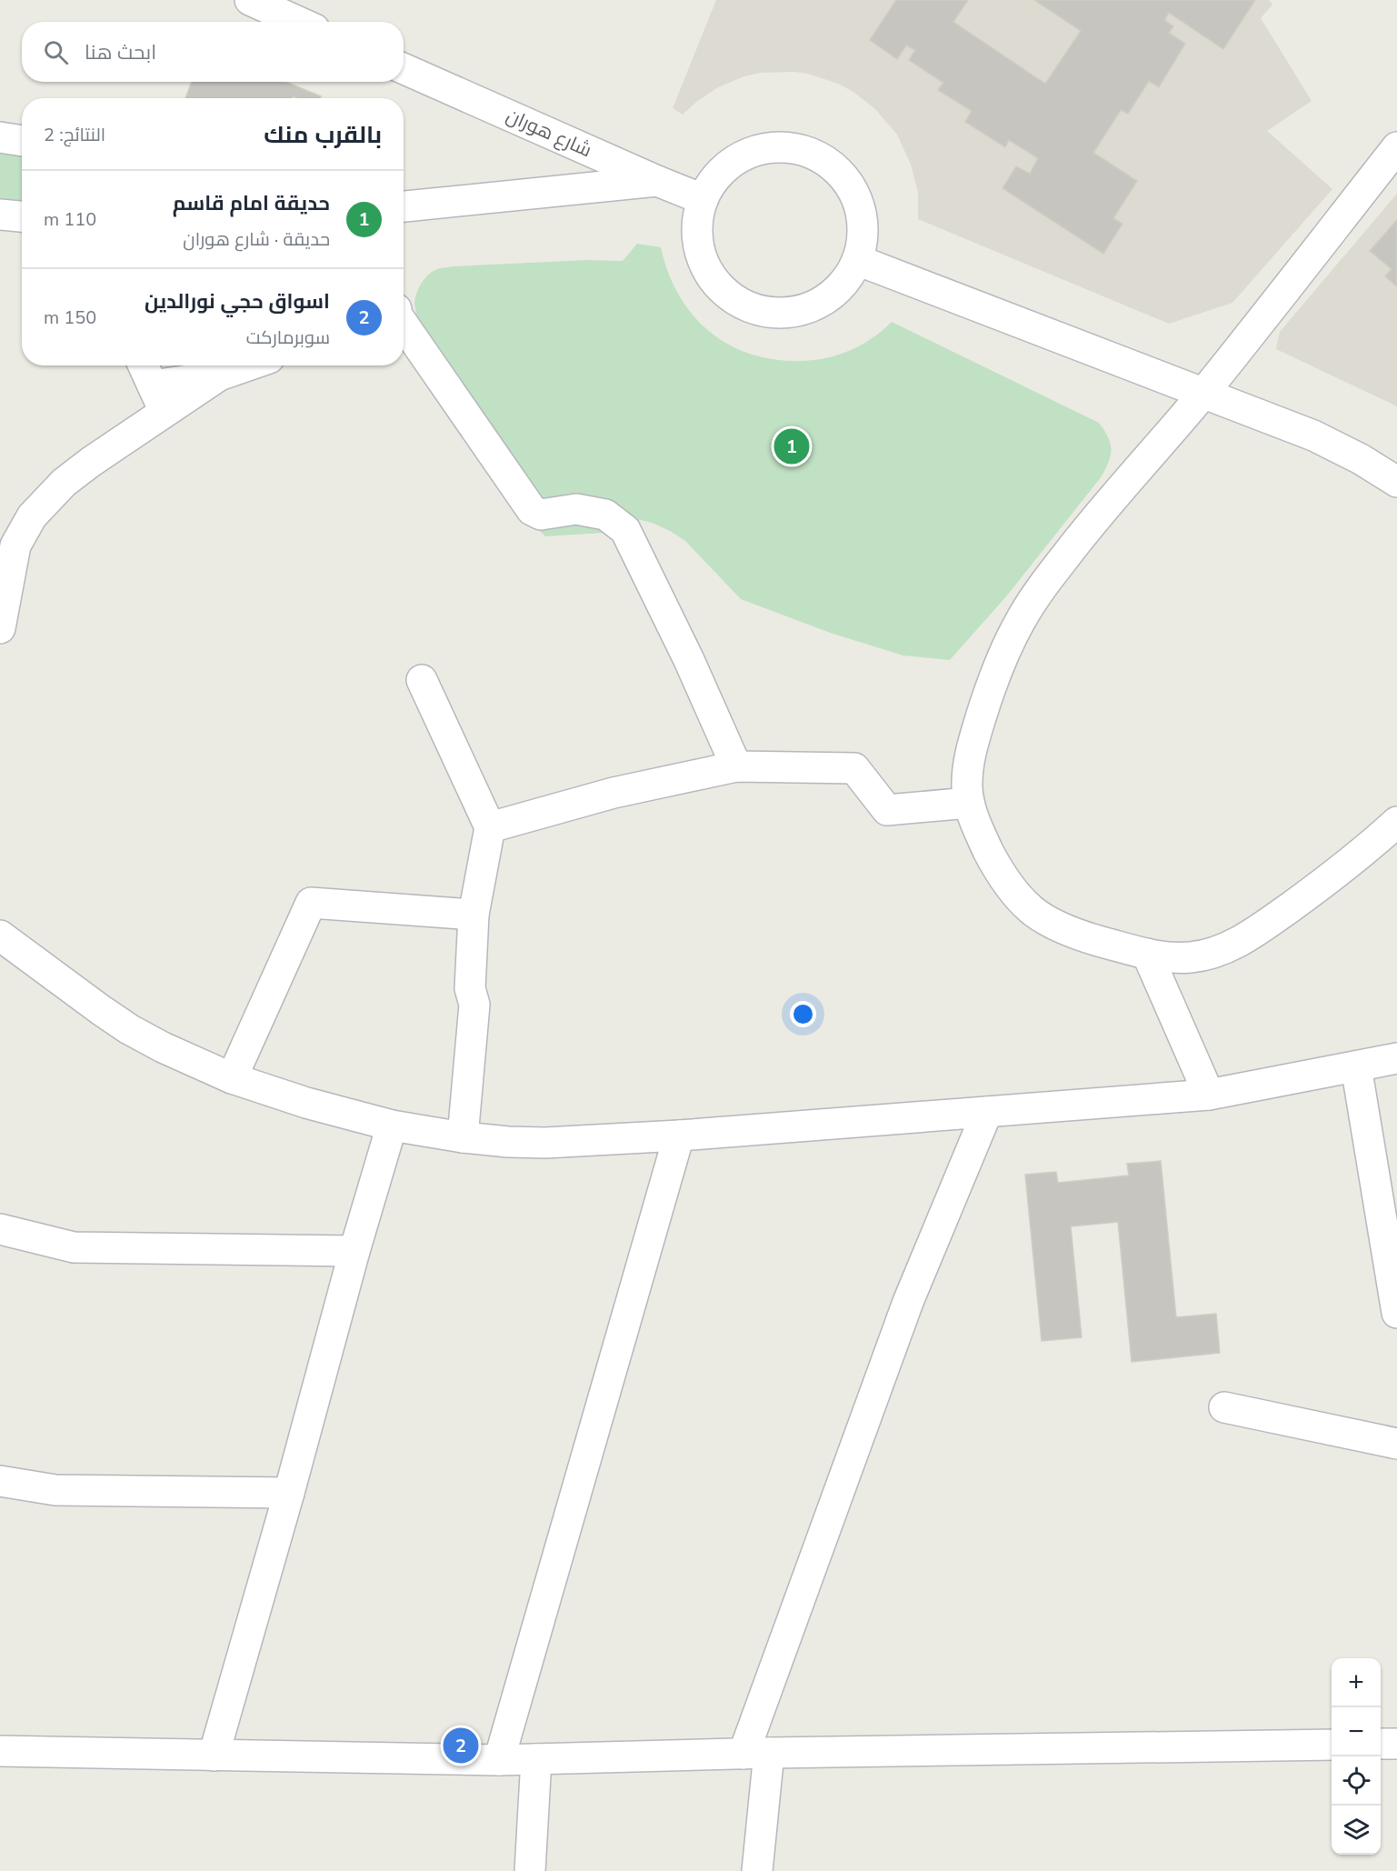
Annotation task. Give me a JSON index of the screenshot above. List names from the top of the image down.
{
  "streets": {
    "street": ["شارع هوران"]
  },
  "page": {
    "search": "ابحث هنا",
    "heading": ["بالقرب منك", "النتائج: 2"],
    "list": [
      {
        "mark": "1",
        "name": "حديقة امام قاسم",
        "note": "حديقة · شارع هوران",
        "value": "110 m"
      },
      {
        "mark": "2",
        "name": "اسواق حجي نورالدين",
        "note": "سوبرماركت",
        "value": "150 m"
      }
    ],
    "pins": ["1", "2"],
    "map_buttons": ["+", "−"]
  }
}
